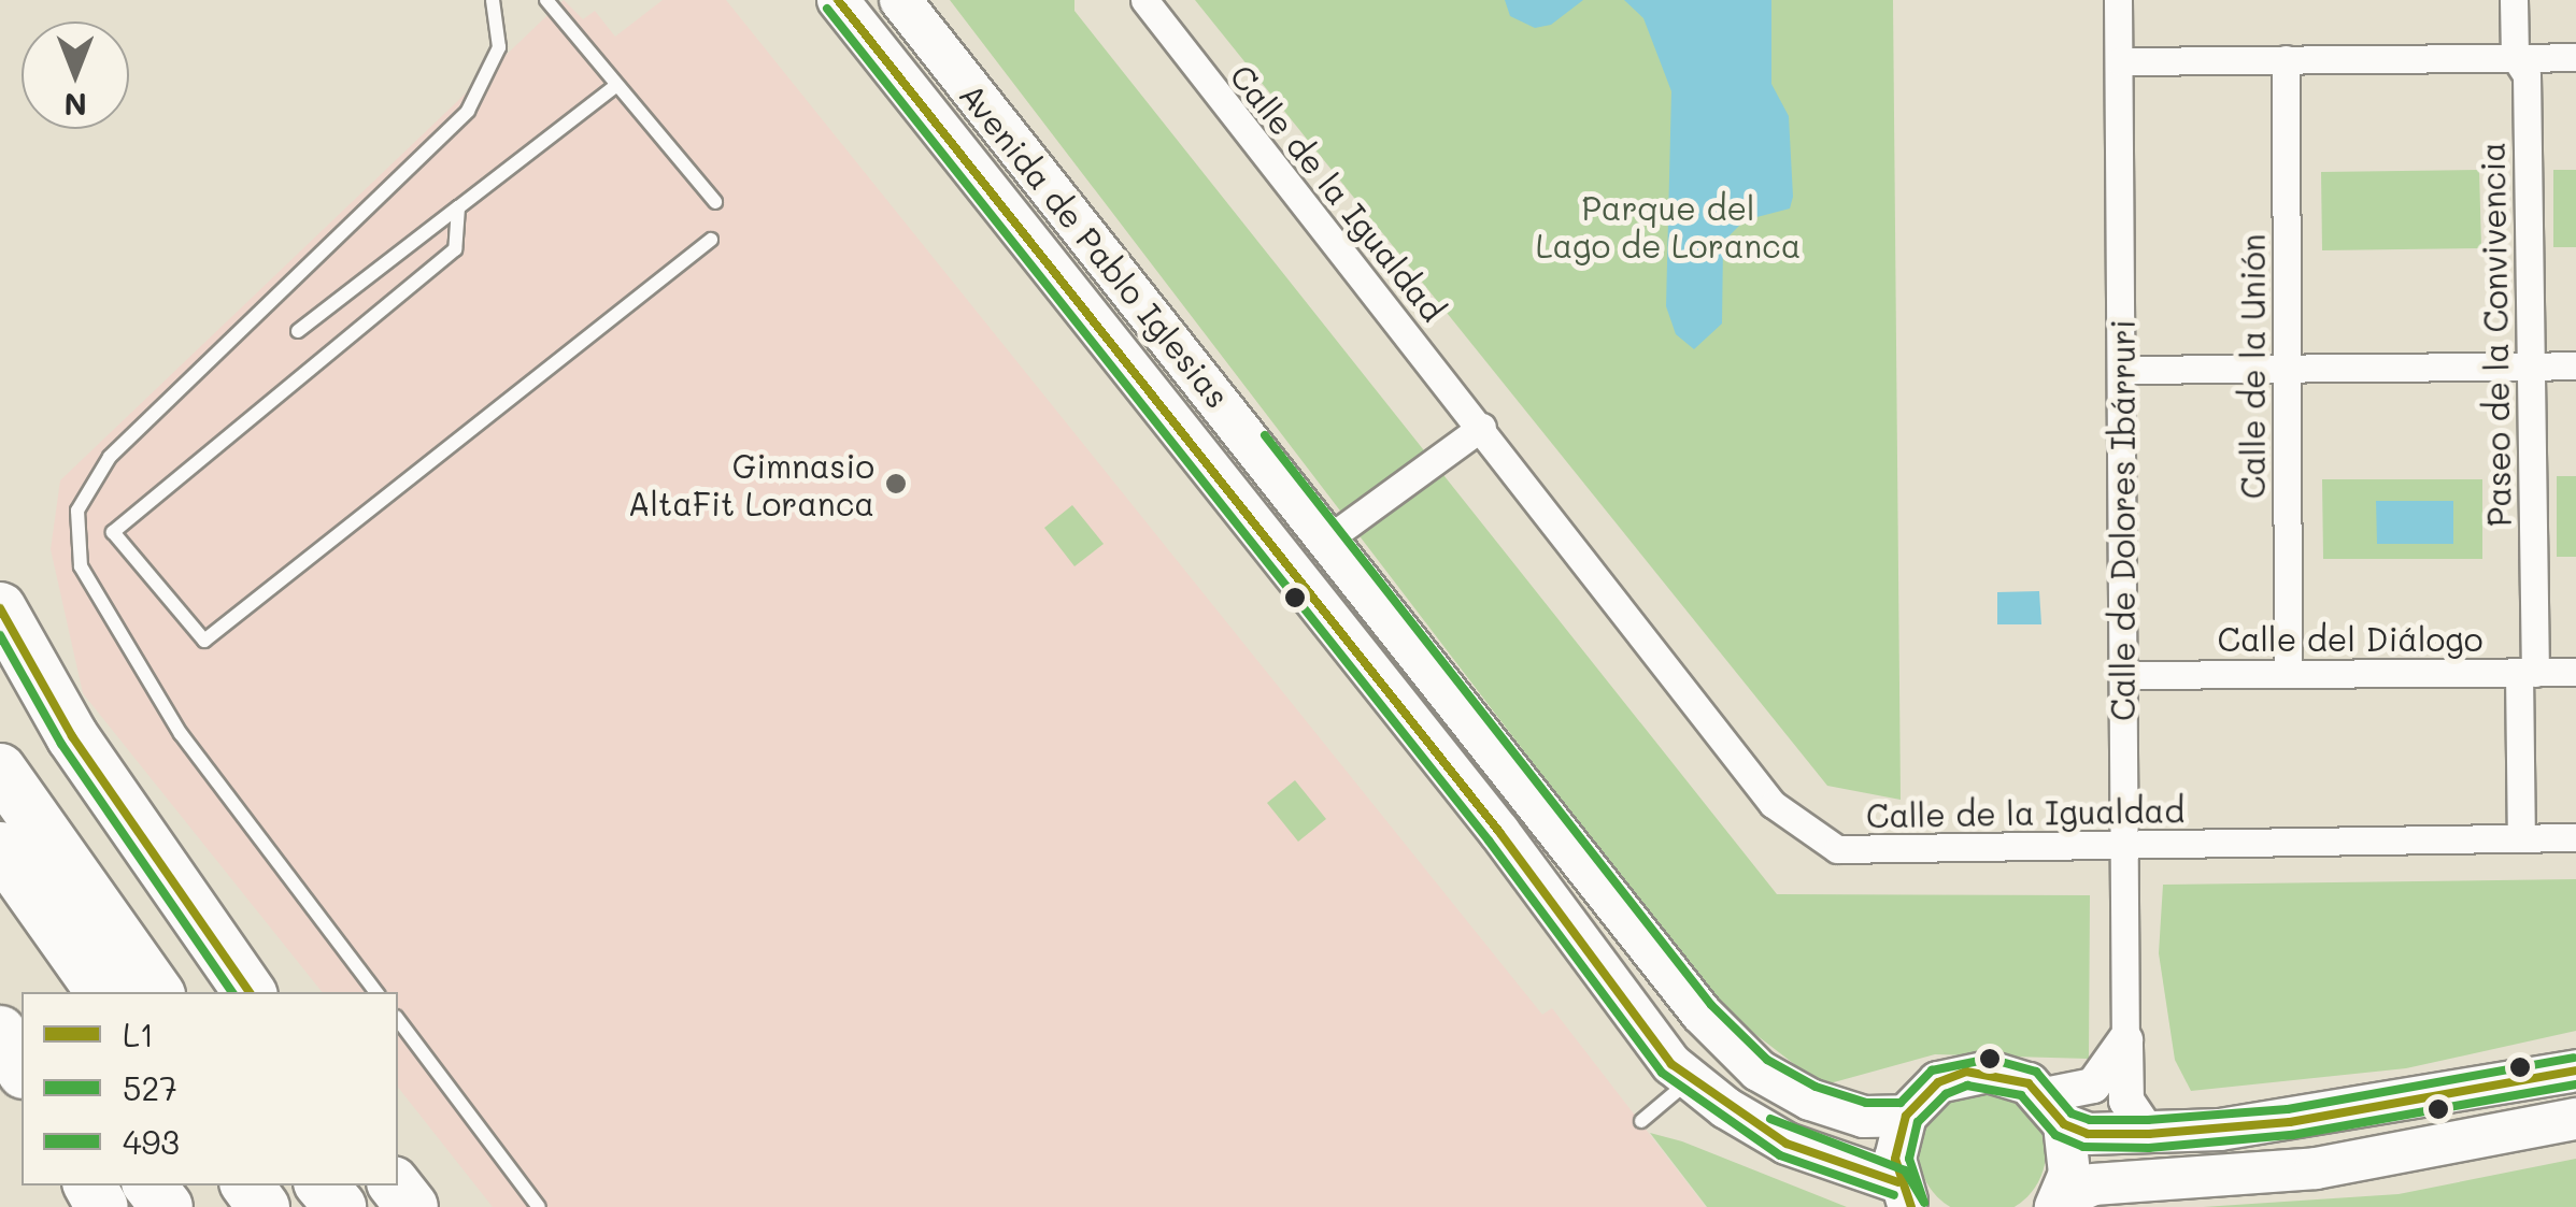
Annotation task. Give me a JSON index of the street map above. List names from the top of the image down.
{
  "streets": {
    "main road": ["Avenida de Pablo Iglesias"],
    "street": [
      "Calle de la Igualdad",
      "Paseo de la Convivencia",
      "Calle de la Unión",
      "Calle de Dolores Ibárruri",
      "Calle del Diálogo"
    ]
  },
  "crossings": [
    ["Calle de la Igualdad", "Paseo de la Convivencia"],
    ["Calle de la Igualdad", "Calle de Dolores Ibárruri"],
    ["Paseo de la Convivencia", "Calle del Diálogo"],
    ["Calle de la Unión", "Calle del Diálogo"],
    ["Calle de Dolores Ibárruri", "Calle del Diálogo"]
  ],
  "parks": ["Parque del Lago de Loranca"],
  "places": ["Gimnasio AltaFit Loranca"],
  "lines": ["transit line L1", "transit line 527", "transit line 493"],
  "legend": ["L1", "527", "493"],
  "north": "bottom"
}
